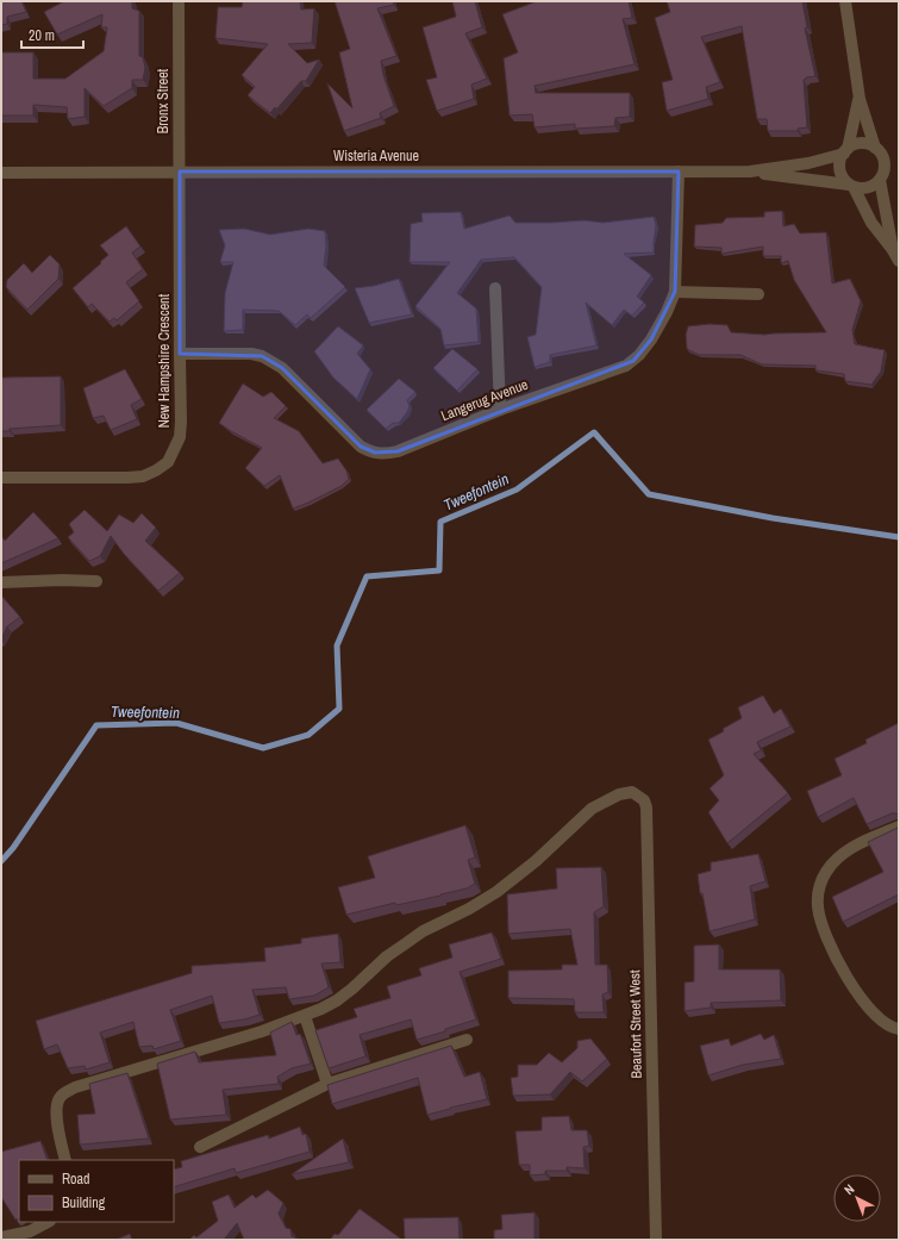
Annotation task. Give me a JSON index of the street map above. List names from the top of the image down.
{
  "streets": {
    "street": [
      "Bronx Street",
      "Wisteria Avenue",
      "New Hampshire Crescent",
      "Langerug Avenue",
      "Beaufort Street West"
    ]
  },
  "crossings": [
    ["Bronx Street", "Wisteria Avenue"],
    ["Bronx Street", "New Hampshire Crescent"],
    ["Wisteria Avenue", "New Hampshire Crescent"],
    ["Wisteria Avenue", "Langerug Avenue"],
    ["New Hampshire Crescent", "Langerug Avenue"]
  ],
  "water": ["Tweefontein"],
  "legend": ["Road", "Building"],
  "scale_bar": "20 m",
  "north": "top left"
}
